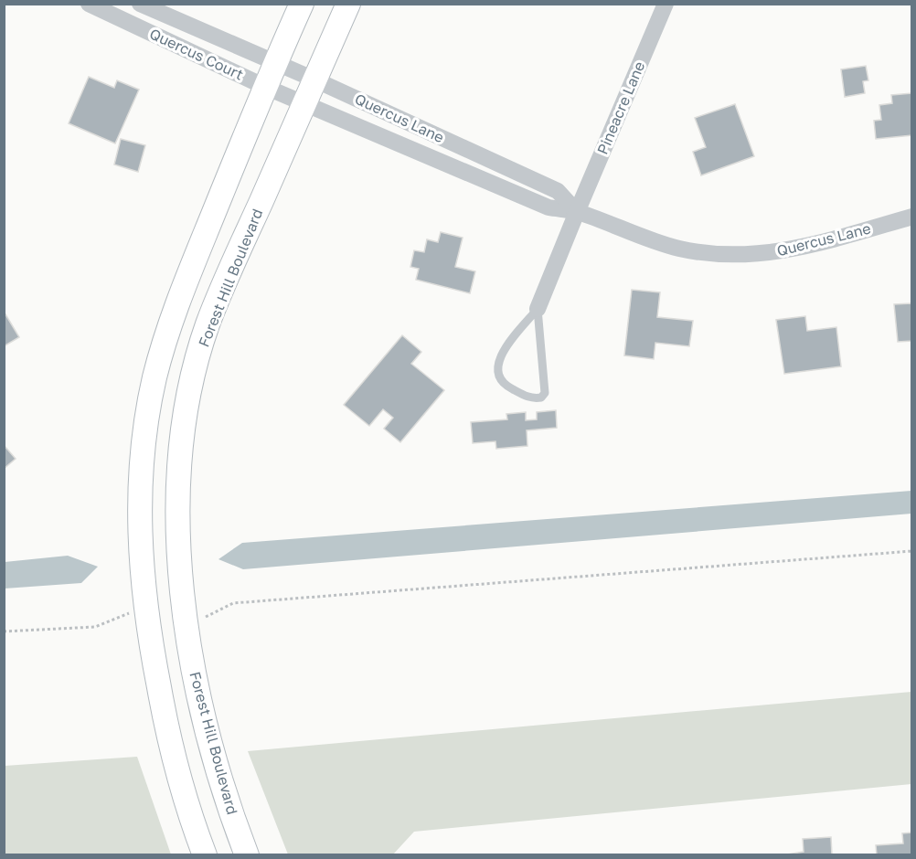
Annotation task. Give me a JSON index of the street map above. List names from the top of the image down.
{
  "streets": {
    "main road": ["Forest Hill Boulevard"],
    "street": ["Quercus Court", "Pineacre Lane", "Quercus Lane"]
  },
  "crossings": [
    ["Quercus Court", "Quercus Lane"],
    ["Quercus Court", "Forest Hill Boulevard"],
    ["Pineacre Lane", "Quercus Lane"],
    ["Quercus Lane", "Forest Hill Boulevard"]
  ]
}
